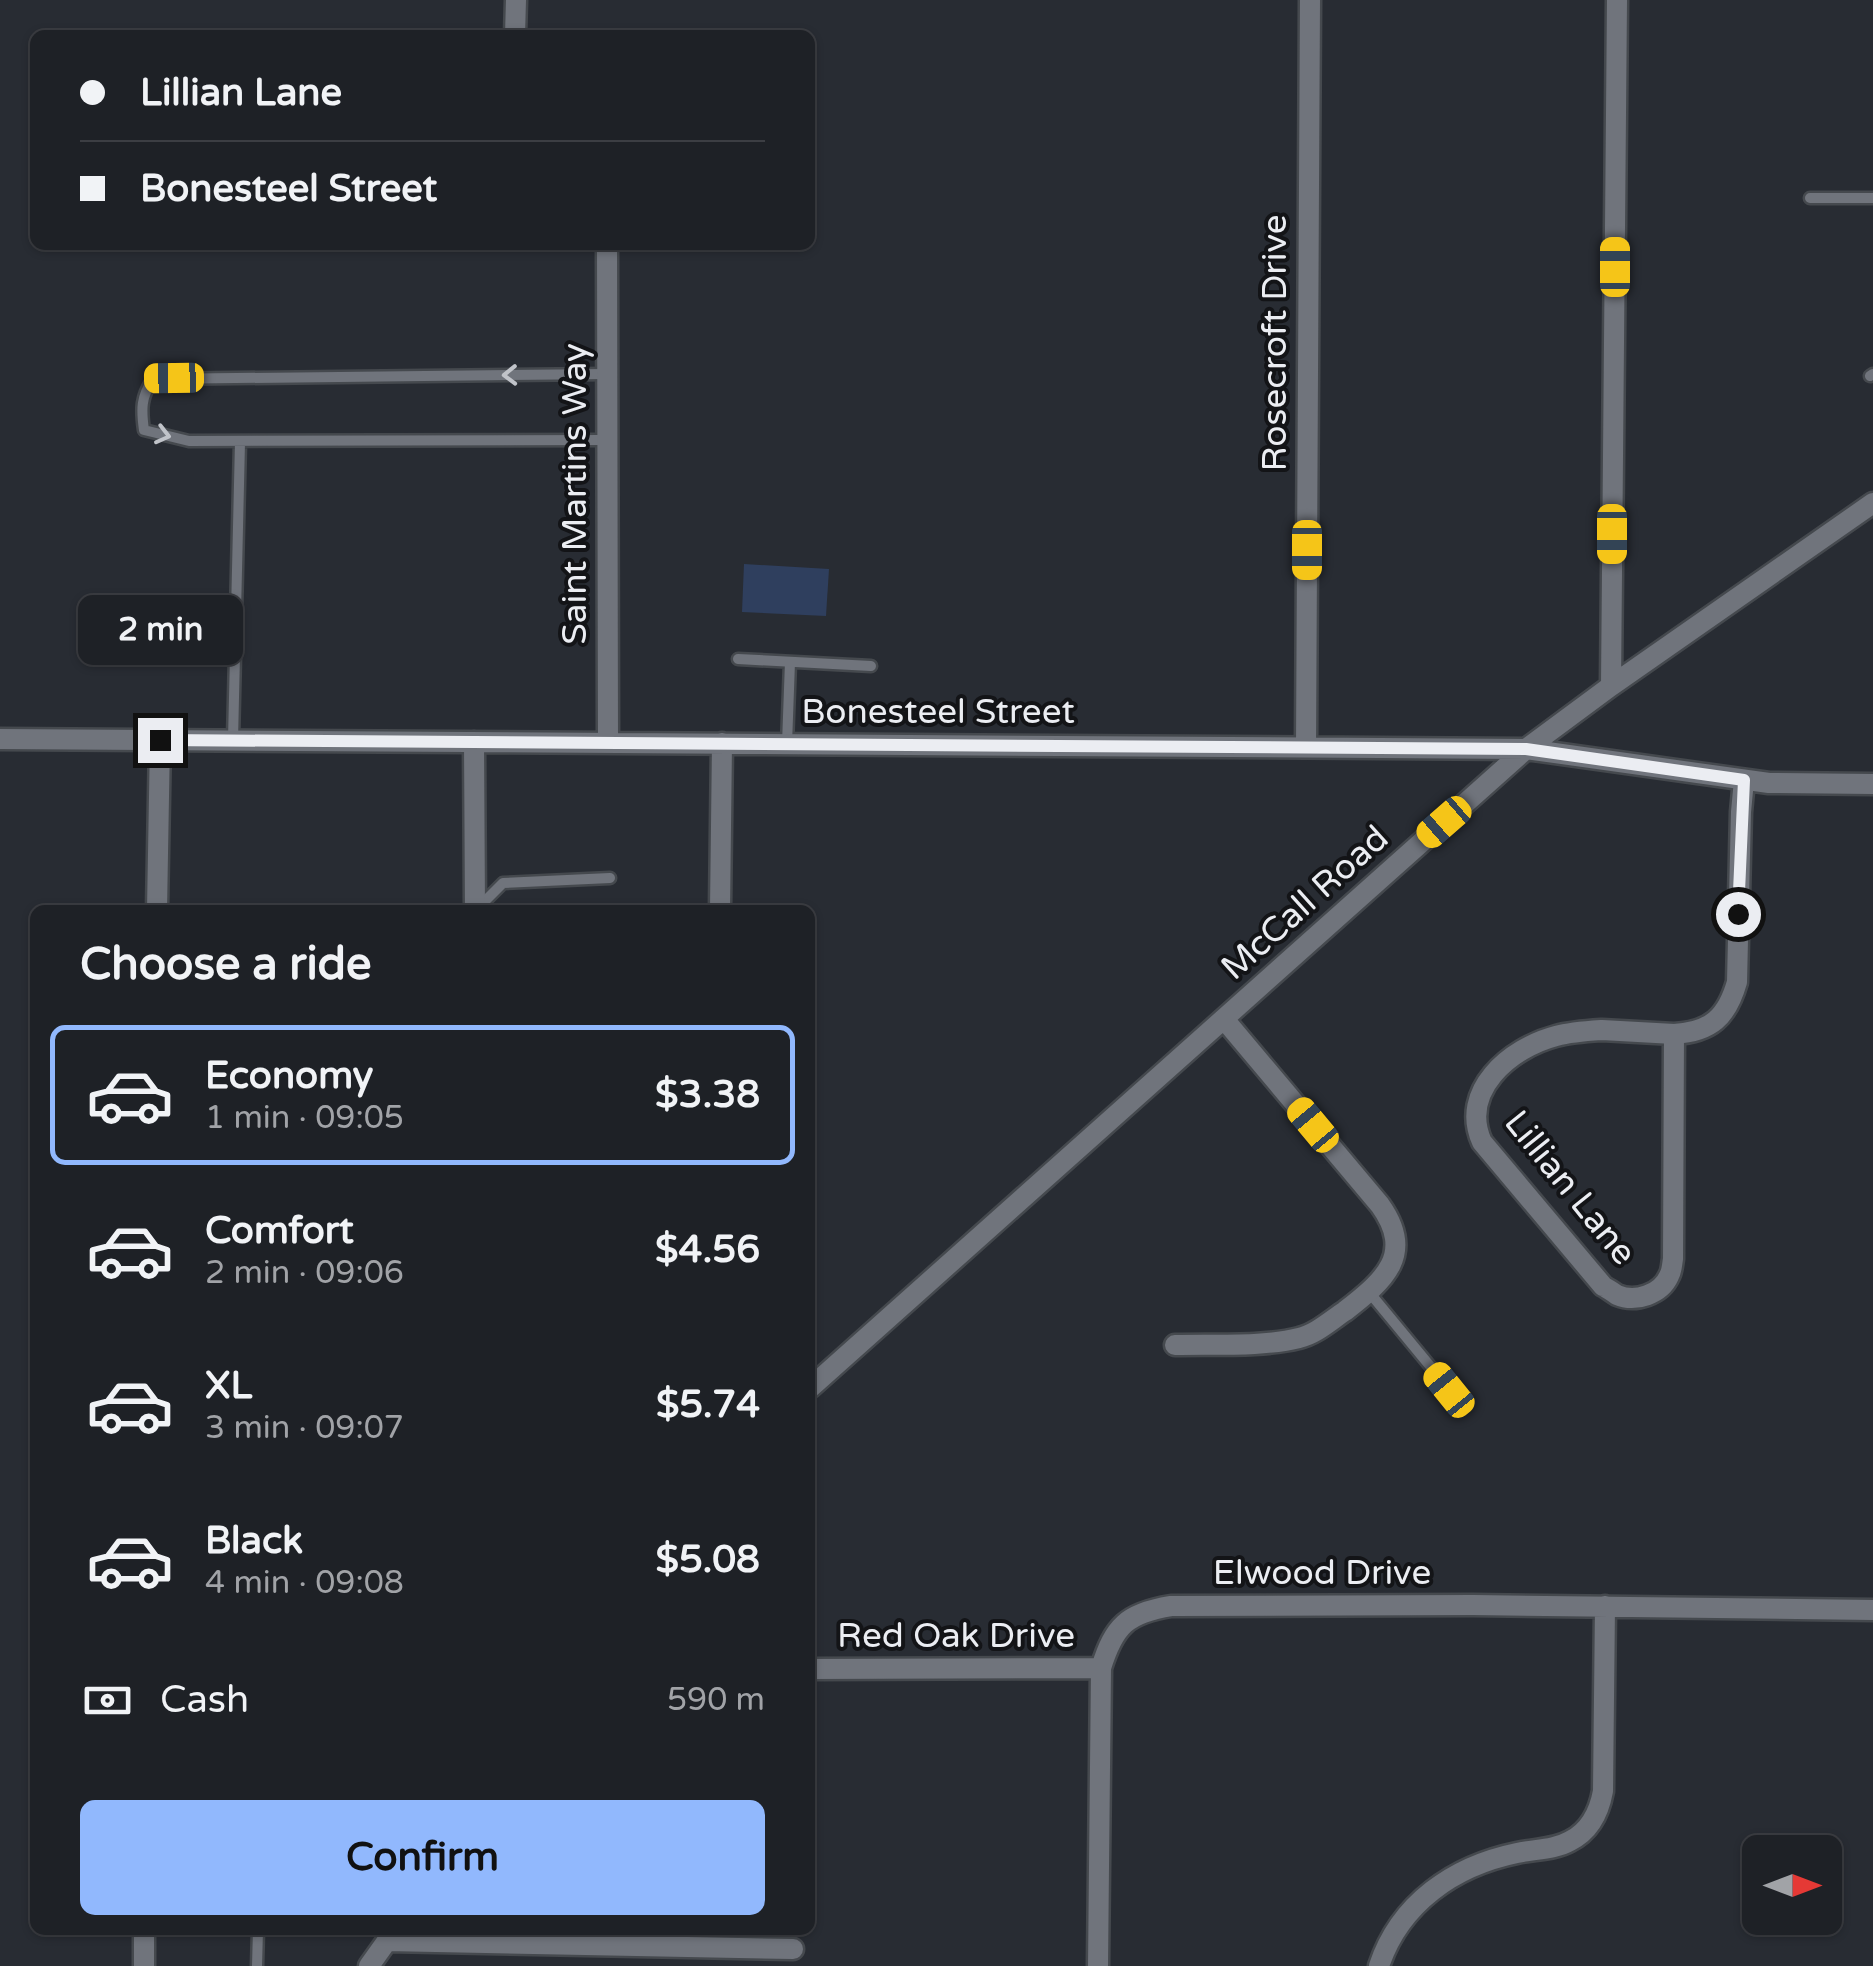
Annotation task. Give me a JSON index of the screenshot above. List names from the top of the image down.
{
  "streets": {
    "street": [
      "Rosecroft Drive",
      "Saint Martins Way",
      "Bonesteel Street",
      "McCall Road",
      "Lillian Lane",
      "Elwood Drive",
      "Red Oak Drive"
    ]
  },
  "crossings": [
    ["Rosecroft Drive", "Bonesteel Street"],
    ["Saint Martins Way", "Bonesteel Street"],
    ["Bonesteel Street", "McCall Road"],
    ["Bonesteel Street", "Lillian Lane"],
    ["Elwood Drive", "Red Oak Drive"]
  ],
  "north": "right",
  "page": {
    "banner": ["Lillian Lane", "Bonesteel Street"],
    "bubble": "2 min",
    "heading": "Choose a ride",
    "list": [
      {
        "name": "Economy",
        "note": "1 min · 09:05",
        "value": "$3.38"
      },
      {
        "name": "Comfort",
        "note": "2 min · 09:06",
        "value": "$4.56"
      },
      {
        "name": "XL",
        "note": "3 min · 09:07",
        "value": "$5.74"
      },
      {
        "name": "Black",
        "note": "4 min · 09:08",
        "value": "$5.08"
      }
    ],
    "pay": ["Cash", "590 m"],
    "buttons": "Confirm"
  }
}
